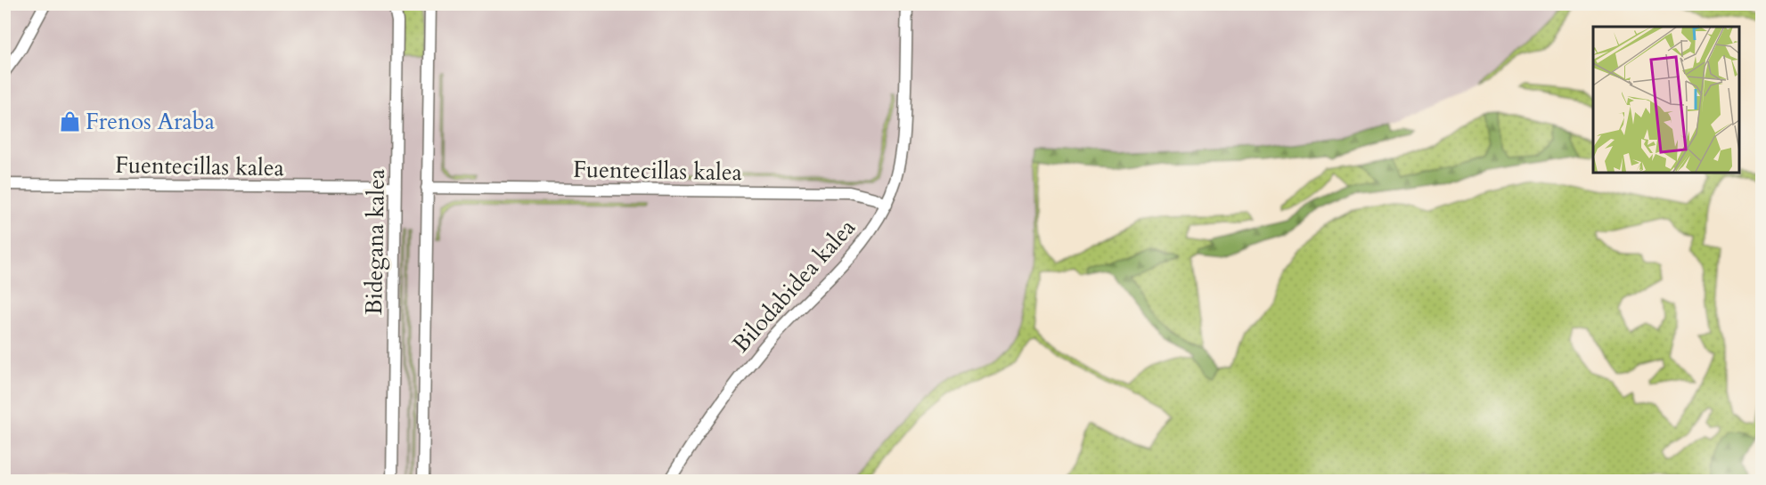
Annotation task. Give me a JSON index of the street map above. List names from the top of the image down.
{
  "streets": {
    "street": ["Fuentecillas kalea", "Bidegana kalea", "Bilodabidea kalea"]
  },
  "crossings": [
    ["Fuentecillas kalea", "Bidegana kalea"],
    ["Fuentecillas kalea", "Bilodabidea kalea"]
  ],
  "places": {
    "shop": ["Frenos Araba"]
  }
}
